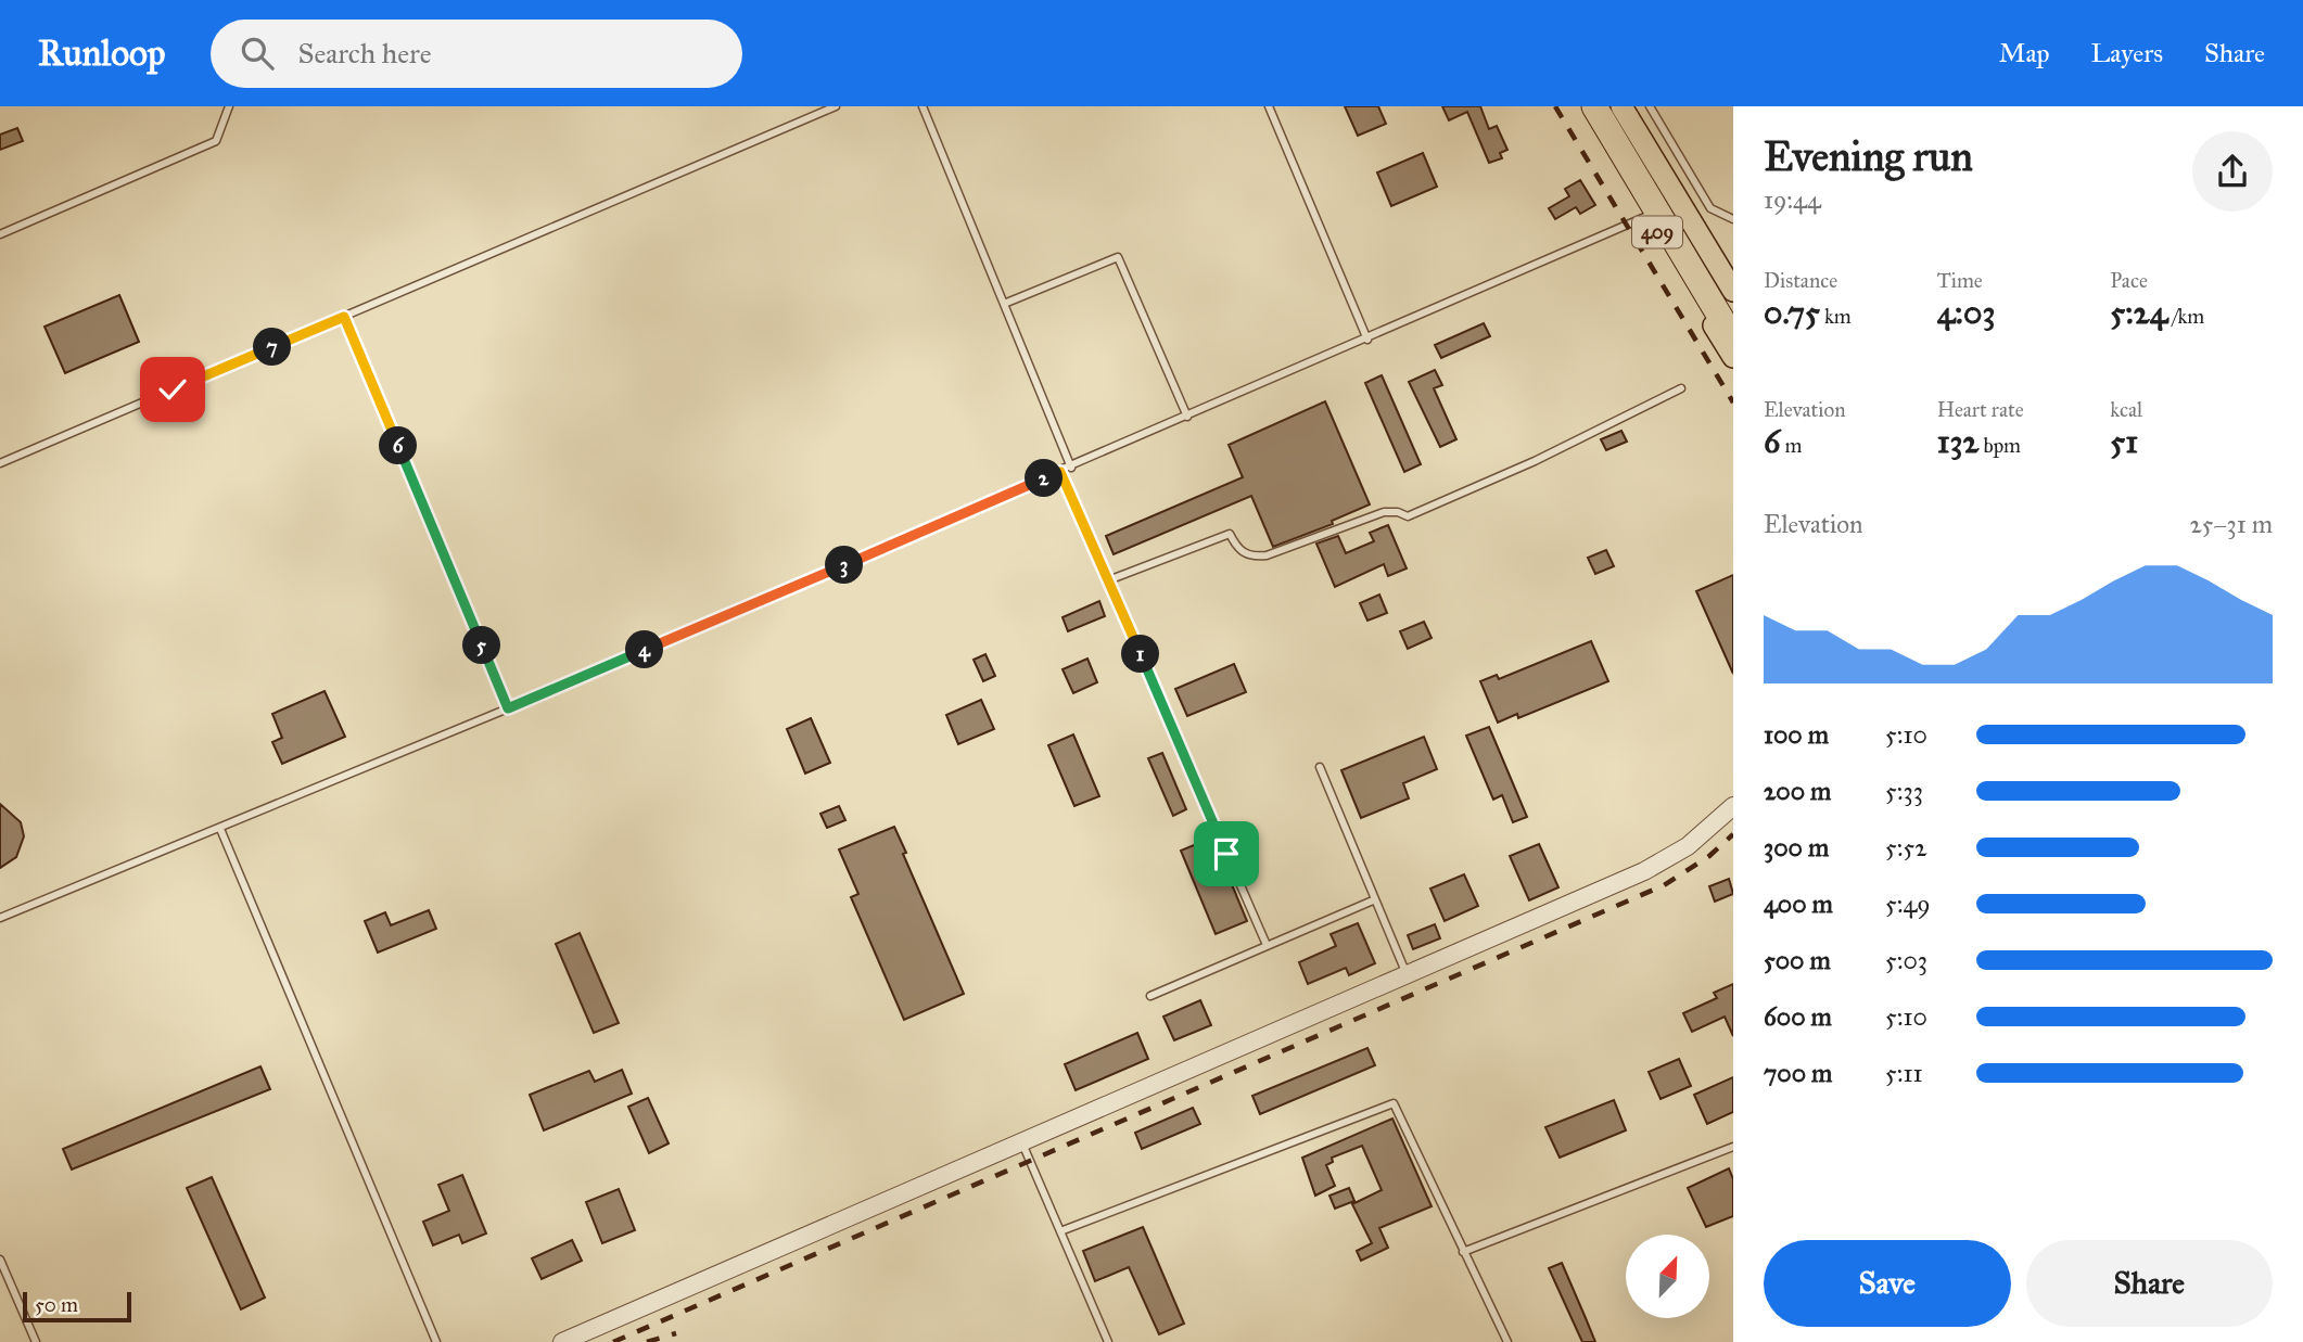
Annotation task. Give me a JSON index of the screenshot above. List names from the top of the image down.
{
  "streets": {
    "highway": ["409"]
  },
  "scale_bar": "50 m",
  "north": "top right",
  "page": {
    "header": "Runloop",
    "search": "Search here",
    "nav": ["Map", "Layers", "Share"],
    "heading": ["Evening run", "19:44"],
    "stats": [
      ["Distance", "0.75 km"],
      ["Time", "4:03"],
      ["Pace", "5:24 /km"],
      ["Elevation", "6 m"],
      ["Heart rate", "132 bpm"],
      ["kcal", "51"]
    ],
    "pins": [
      "7",
      "6",
      "2",
      "3",
      "5",
      "4",
      "1"
    ],
    "chart": ["Elevation", "25–31 m"],
    "list": [
      {
        "name": "100 m",
        "note": "5:10"
      },
      {
        "name": "200 m",
        "note": "5:33"
      },
      {
        "name": "300 m",
        "note": "5:52"
      },
      {
        "name": "400 m",
        "note": "5:49"
      },
      {
        "name": "500 m",
        "note": "5:03"
      },
      {
        "name": "600 m",
        "note": "5:10"
      },
      {
        "name": "700 m",
        "note": "5:11"
      }
    ],
    "buttons": ["Save", "Share"],
    "scale": "50 m"
  }
}
